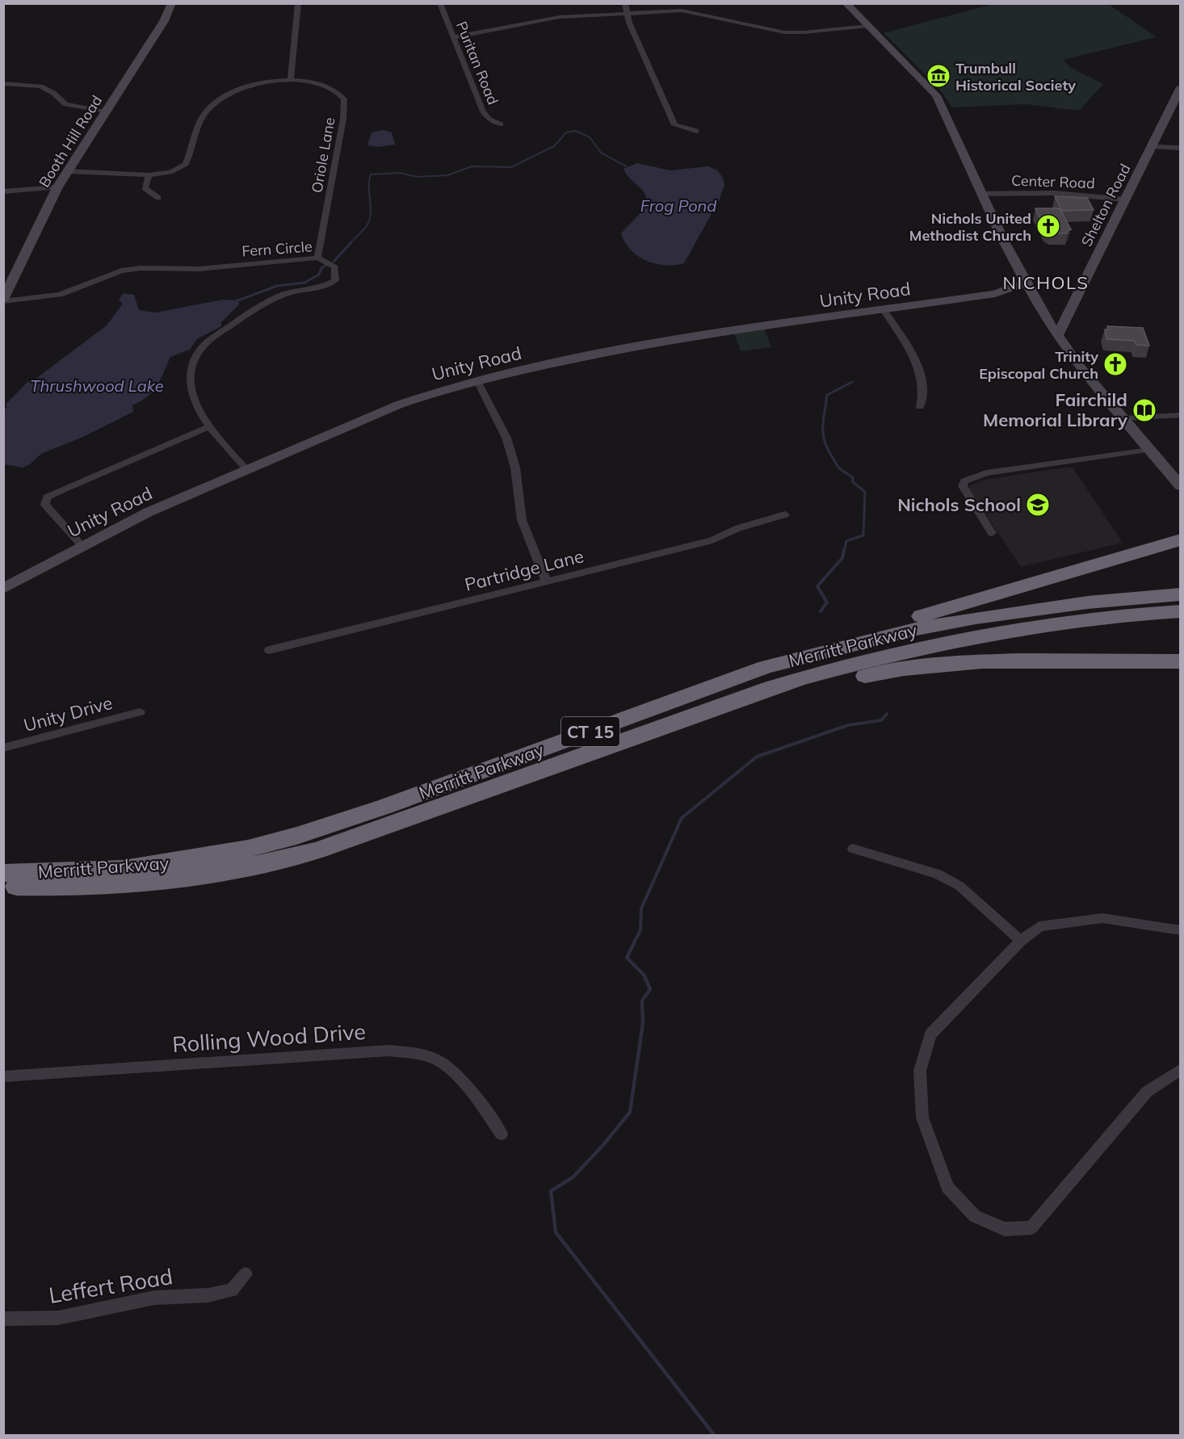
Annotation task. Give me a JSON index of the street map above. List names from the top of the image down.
{
  "streets": {
    "highway": ["Merritt Parkway", "CT 15"],
    "main road": ["Booth Hill Road", "Shelton Road", "Unity Road"],
    "street": [
      "Puritan Road",
      "Oriole Lane",
      "Center Road",
      "Fern Circle",
      "Partridge Lane",
      "Unity Drive",
      "Rolling Wood Drive",
      "Leffert Road"
    ]
  },
  "crossings": [
    ["Booth Hill Road", "Fern Circle"],
    ["Oriole Lane", "Fern Circle"],
    ["Center Road", "Shelton Road"],
    ["Fern Circle", "Unity Road"]
  ],
  "districts": ["NICHOLS"],
  "water": ["Frog Pond", "Thrushwood Lake"],
  "places": {
    "museum": ["Trumbull Historical Society"],
    "church": ["Nichols United Methodist Church", "Trinity Episcopal Church"],
    "library": ["Fairchild Memorial Library"],
    "school or university": ["Nichols School"]
  }
}
